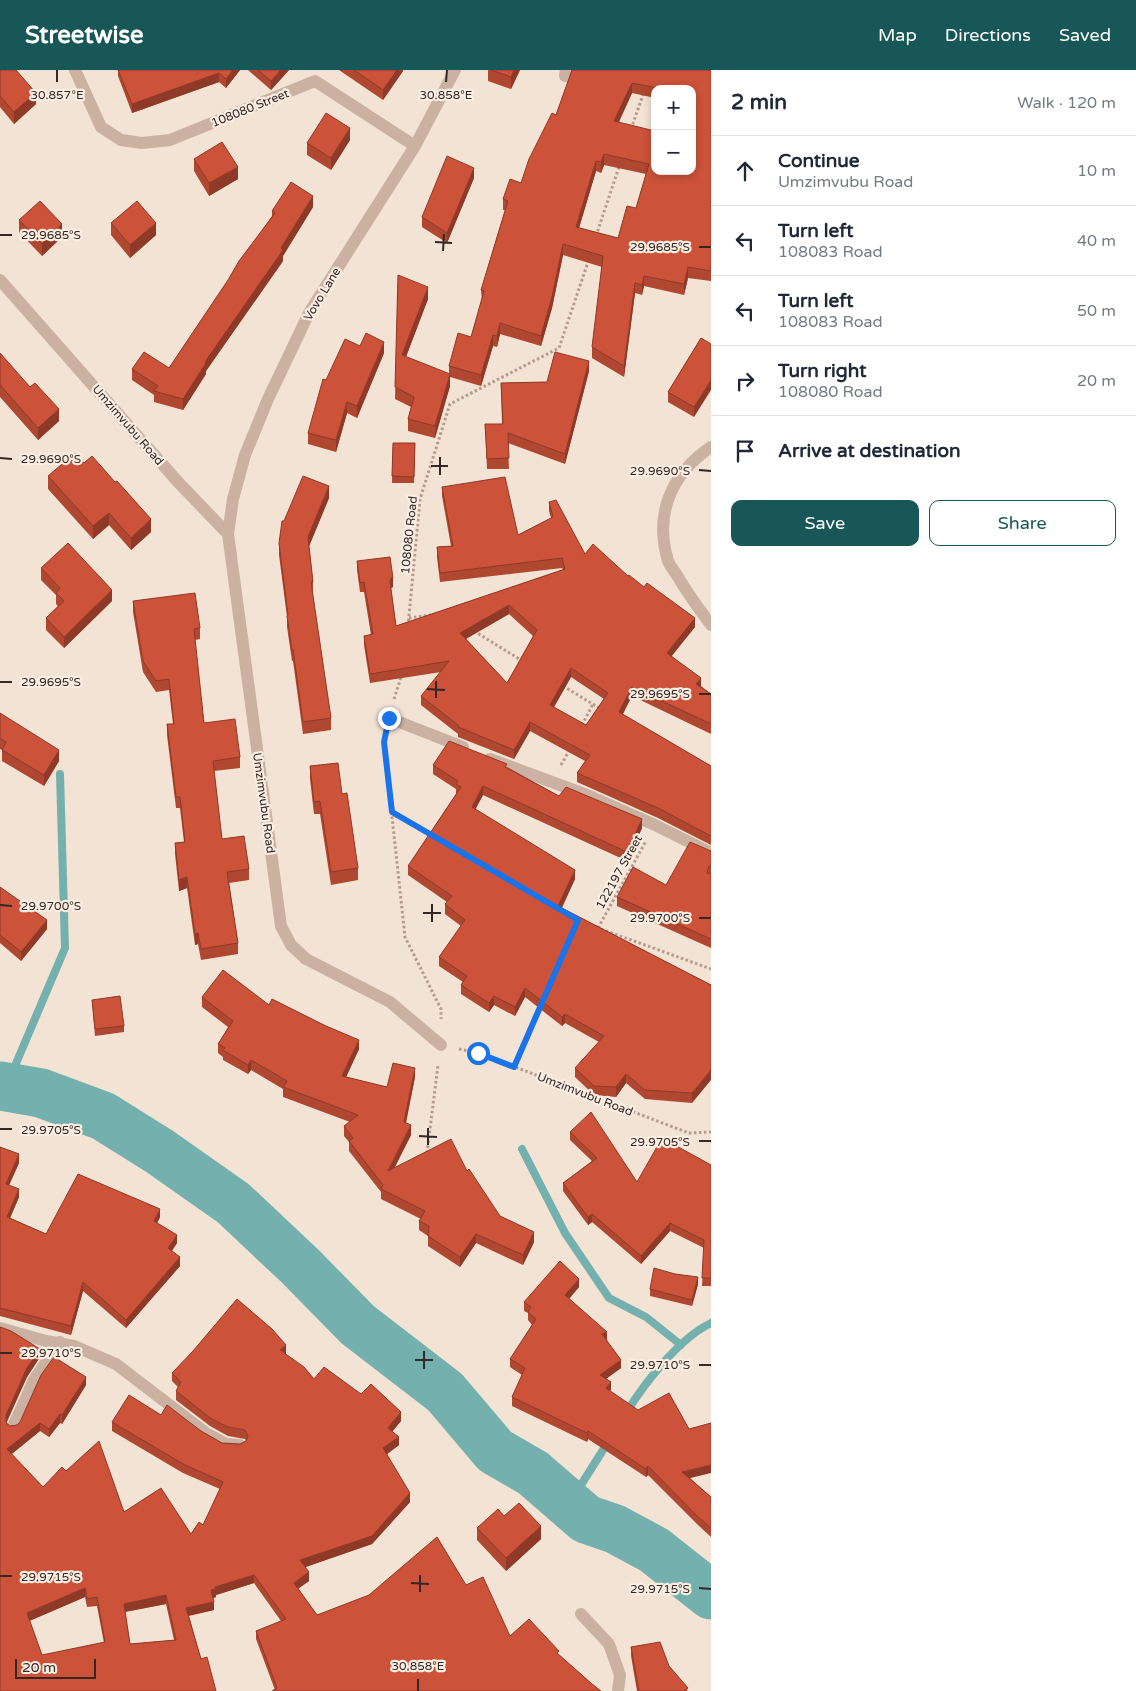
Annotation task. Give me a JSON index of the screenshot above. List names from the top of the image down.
{
  "streets": {
    "street": ["108080 Street", "Vovo Lane", "Umzimvubu Road"],
    "path": ["108080 Road", "122197 Street"]
  },
  "crossings": [
    ["108080 Street", "Vovo Lane"],
    ["Vovo Lane", "Umzimvubu Road"]
  ],
  "scale_bar": "20 m",
  "page": {
    "header": "Streetwise",
    "nav": ["Map", "Directions", "Saved"],
    "heading": ["2 min", "Walk · 120 m"],
    "map_buttons": ["+", "−"],
    "list": [
      ["Continue", "Umzimvubu Road", "10 m"],
      ["Turn left", "108083 Road", "40 m"],
      ["Turn left", "108083 Road", "50 m"],
      ["Turn right", "108080 Road", "20 m"],
      "Arrive at destination"
    ],
    "buttons": ["Save", "Share"],
    "scale": "20 m"
  },
  "coordinates": [
    "30.857°E",
    "30.858°E",
    "29.9685°S",
    "29.9690°S",
    "29.9695°S",
    "29.9700°S",
    "29.9705°S",
    "29.9710°S",
    "29.9715°S"
  ]
}
